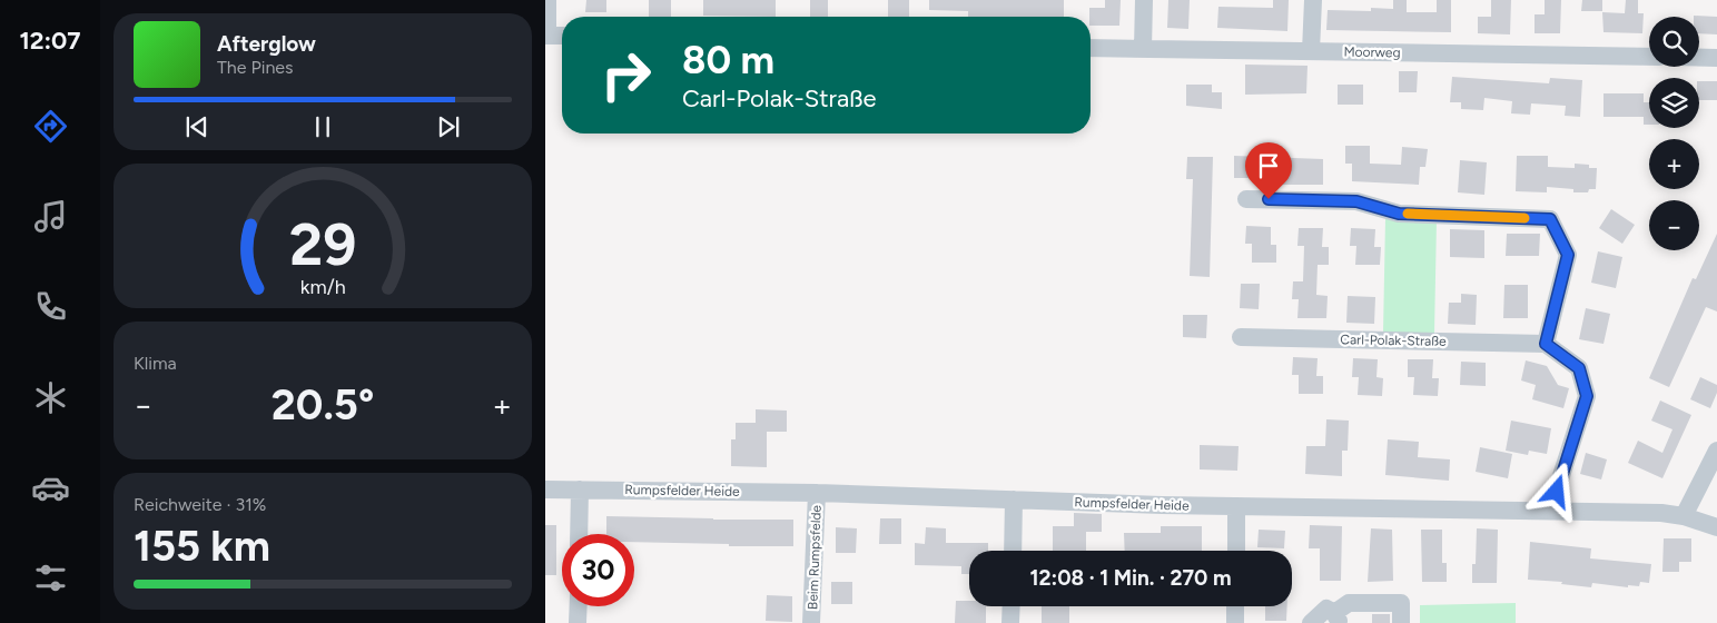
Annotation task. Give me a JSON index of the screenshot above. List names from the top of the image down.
{
  "streets": {
    "street": [
      "Moorweg",
      "Carl-Polak-Straße",
      "Rumpsfelder Heide",
      "Beim Rumpsfelde"
    ]
  },
  "crossings": [
    ["Rumpsfelder Heide", "Beim Rumpsfelde"]
  ],
  "page": {
    "tabs": "12:07",
    "map_buttons": ["+", "−"],
    "turn": ["80 m", "Carl-Polak-Straße"],
    "song": ["Afterglow", "The Pines"],
    "tile": [
      "Klima",
      ["Reichweite · 31%", "155 km"]
    ],
    "heat": ["−", "20.5°", "+"],
    "limit": "30",
    "trip": "12:08 · 1 Min. · 270 m",
    "gauge": ["29", "km/h"]
  }
}
